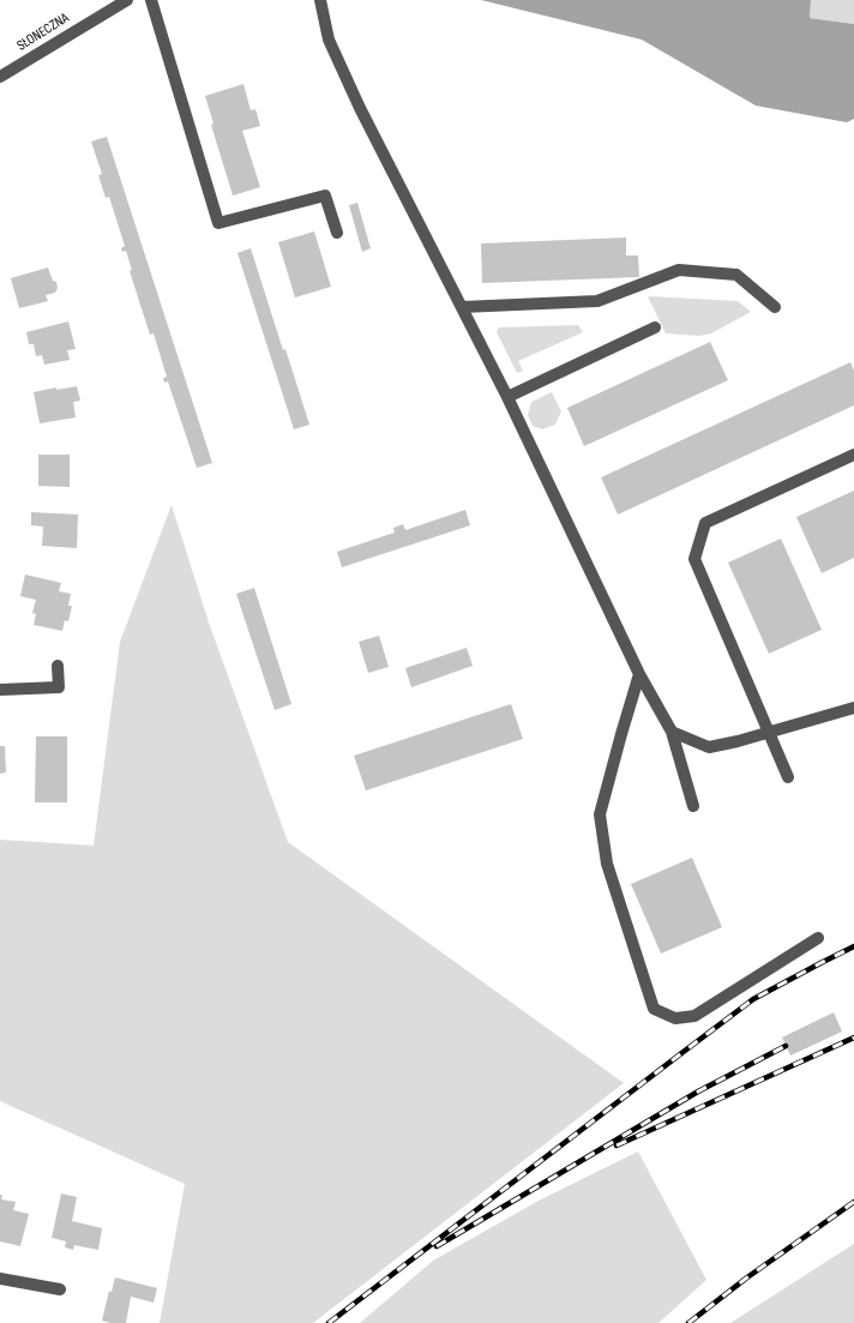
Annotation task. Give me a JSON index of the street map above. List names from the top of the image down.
{
  "streets": {
    "street": ["SŁONECZNA"]
  }
}
